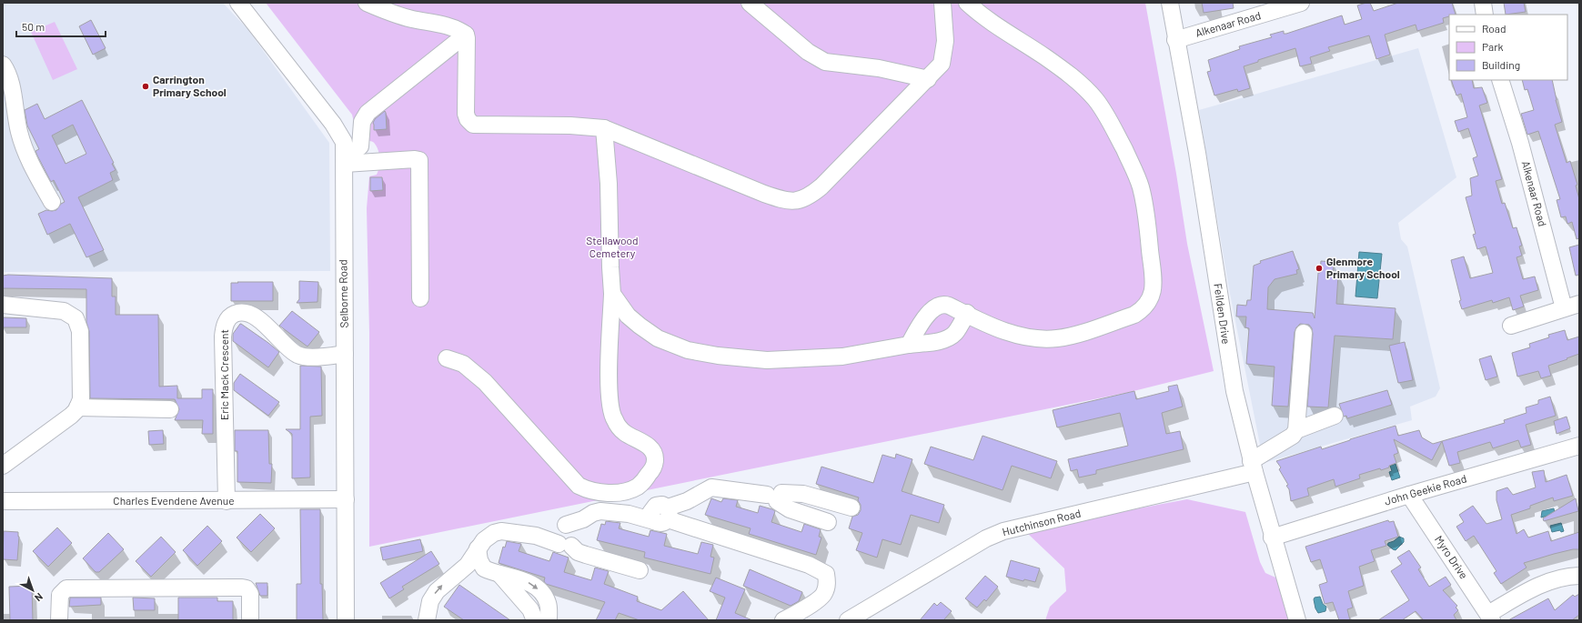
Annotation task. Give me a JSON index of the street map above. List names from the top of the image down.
{
  "streets": {
    "street": [
      "Alkenaar Road",
      "Selborne Road",
      "Feilden Drive",
      "Eric Mack Crescent",
      "John Geekie Road",
      "Charles Evendene Avenue",
      "Hutchinson Road",
      "Myro Drive"
    ]
  },
  "crossings": [
    ["Alkenaar Road", "Feilden Drive"],
    ["Selborne Road", "Eric Mack Crescent"],
    ["Selborne Road", "Charles Evendene Avenue"],
    ["Feilden Drive", "John Geekie Road"],
    ["Feilden Drive", "Hutchinson Road"],
    ["Eric Mack Crescent", "Charles Evendene Avenue"],
    ["John Geekie Road", "Myro Drive"]
  ],
  "parks": ["Stellawood Cemetery"],
  "places": ["Carrington Primary School", "Glenmore Primary School"],
  "legend": ["Road", "Park", "Building"],
  "scale_bar": "50 m",
  "north": "bottom right"
}
